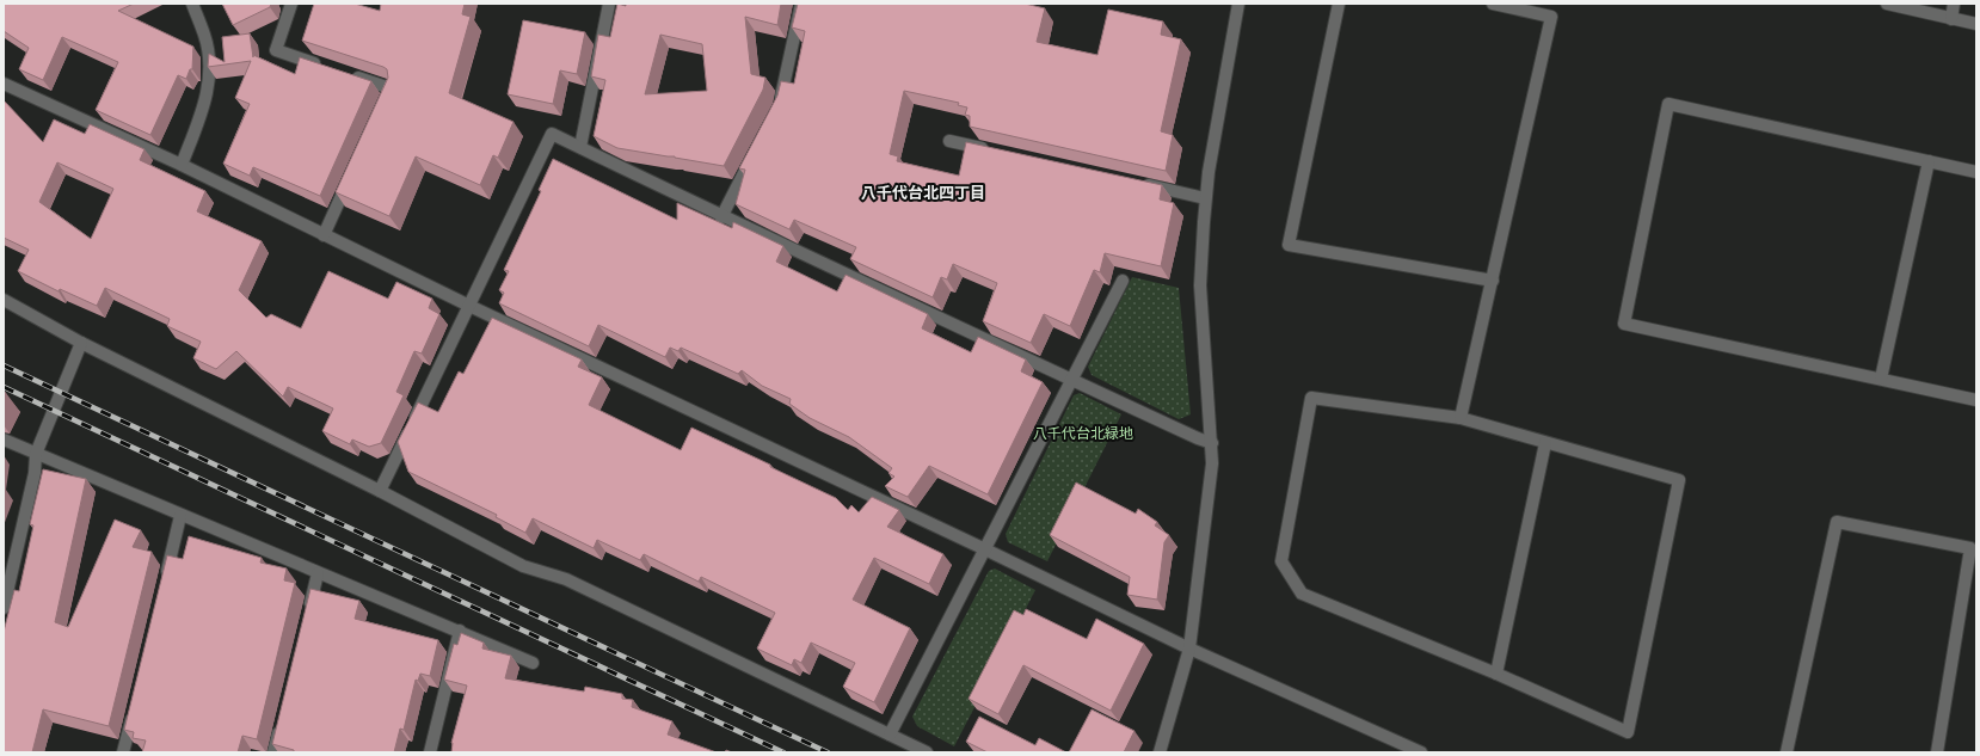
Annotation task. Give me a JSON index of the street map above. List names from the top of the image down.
{
  "districts": ["八千代台北四丁目"],
  "parks": ["八千代台北緑地"]
}
